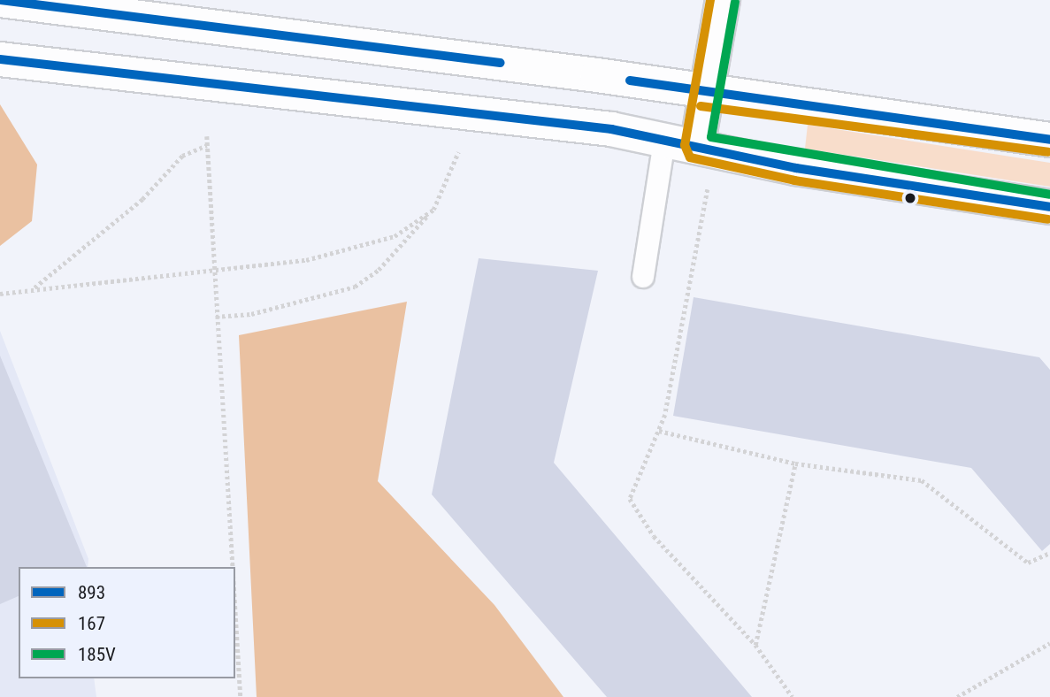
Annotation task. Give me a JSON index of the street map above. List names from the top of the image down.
{
  "lines": ["transit line 893", "transit line 167", "transit line 185V"],
  "legend": ["893", "167", "185V"]
}
